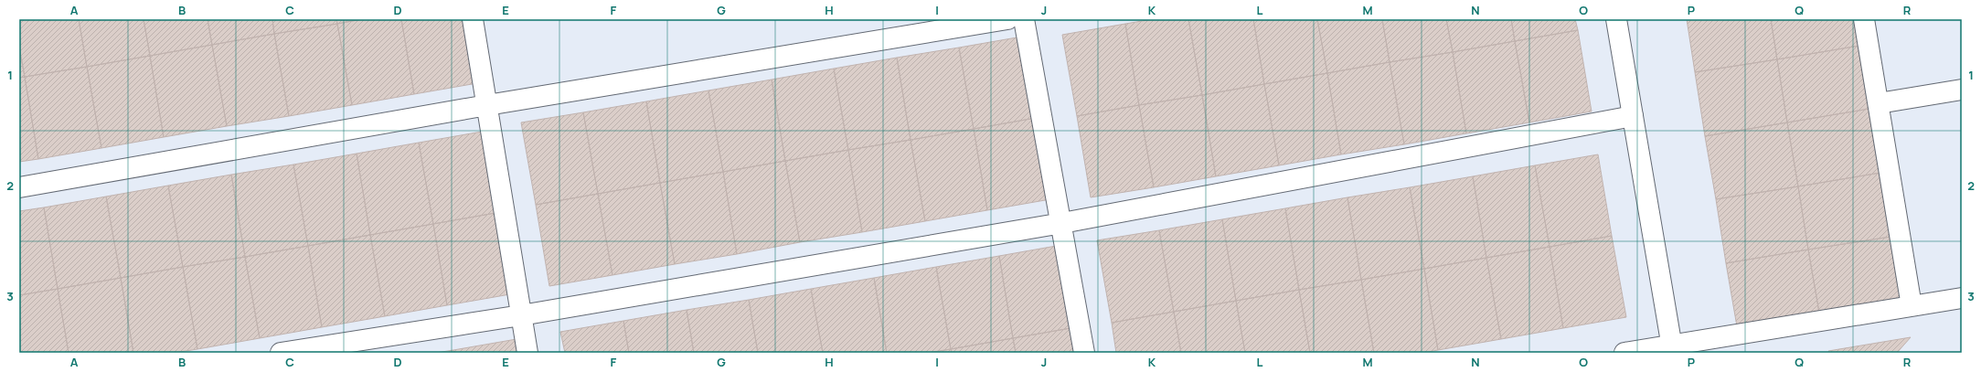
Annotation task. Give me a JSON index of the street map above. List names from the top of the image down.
{
  "grid": {
    "columns": [
      "A",
      "B",
      "C",
      "D",
      "E",
      "F",
      "G",
      "H",
      "I",
      "J",
      "K",
      "L",
      "M",
      "N",
      "O",
      "P",
      "Q",
      "R"
    ],
    "rows": ["1", "2", "3"]
  }
}
